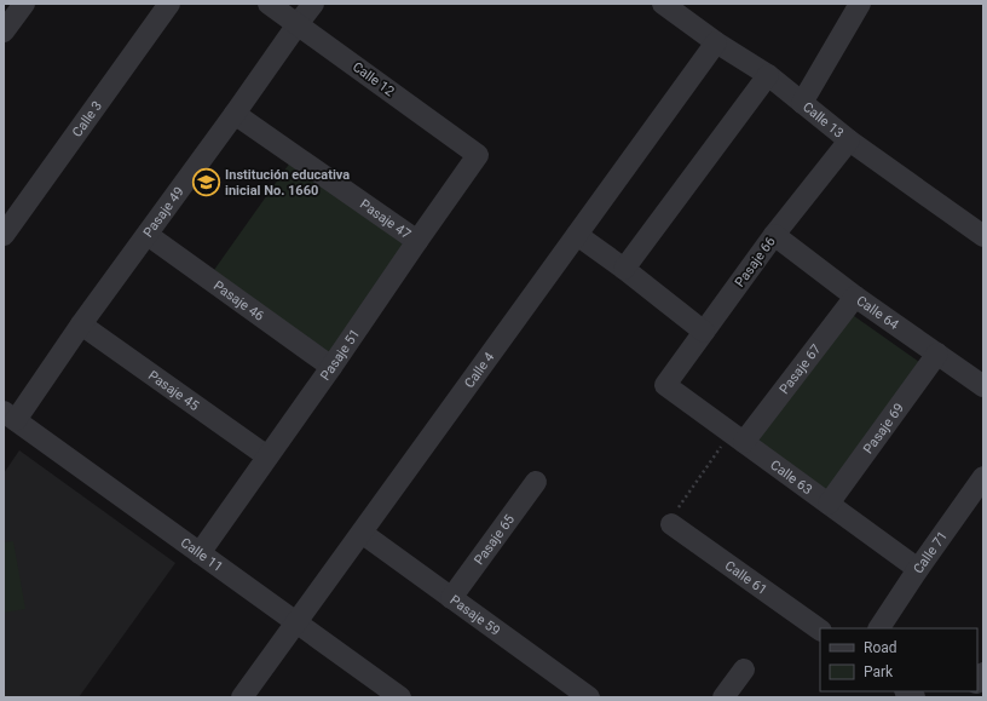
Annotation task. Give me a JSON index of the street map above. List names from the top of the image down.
{
  "streets": {
    "street": [
      "Calle 12",
      "Calle 3",
      "Calle 13",
      "Pasaje 49",
      "Pasaje 47",
      "Pasaje 66",
      "Pasaje 46",
      "Calle 64",
      "Pasaje 51",
      "Calle 4",
      "Pasaje 67",
      "Pasaje 45",
      "Pasaje 69",
      "Calle 63",
      "Pasaje 65",
      "Calle 71",
      "Calle 11",
      "Calle 61",
      "Pasaje 59"
    ]
  },
  "crossings": [
    ["Calle 12", "Pasaje 49"],
    ["Calle 12", "Pasaje 51"],
    ["Calle 13", "Pasaje 66"],
    ["Calle 13", "Calle 4"],
    ["Pasaje 49", "Pasaje 47"],
    ["Pasaje 49", "Pasaje 46"],
    ["Pasaje 49", "Pasaje 45"],
    ["Pasaje 49", "Calle 11"],
    ["Pasaje 47", "Pasaje 51"],
    ["Pasaje 66", "Calle 64"],
    ["Pasaje 66", "Calle 63"],
    ["Pasaje 46", "Pasaje 51"],
    ["Calle 64", "Pasaje 67"],
    ["Calle 64", "Pasaje 69"],
    ["Pasaje 51", "Pasaje 45"],
    ["Pasaje 51", "Calle 11"],
    ["Calle 4", "Calle 11"],
    ["Calle 4", "Pasaje 59"],
    ["Pasaje 67", "Calle 63"],
    ["Pasaje 69", "Calle 63"],
    ["Calle 63", "Calle 71"],
    ["Pasaje 65", "Pasaje 59"]
  ],
  "places": {
    "school or university": ["Institución educativa inicial No. 1660"]
  },
  "legend": ["Road", "Park"]
}
